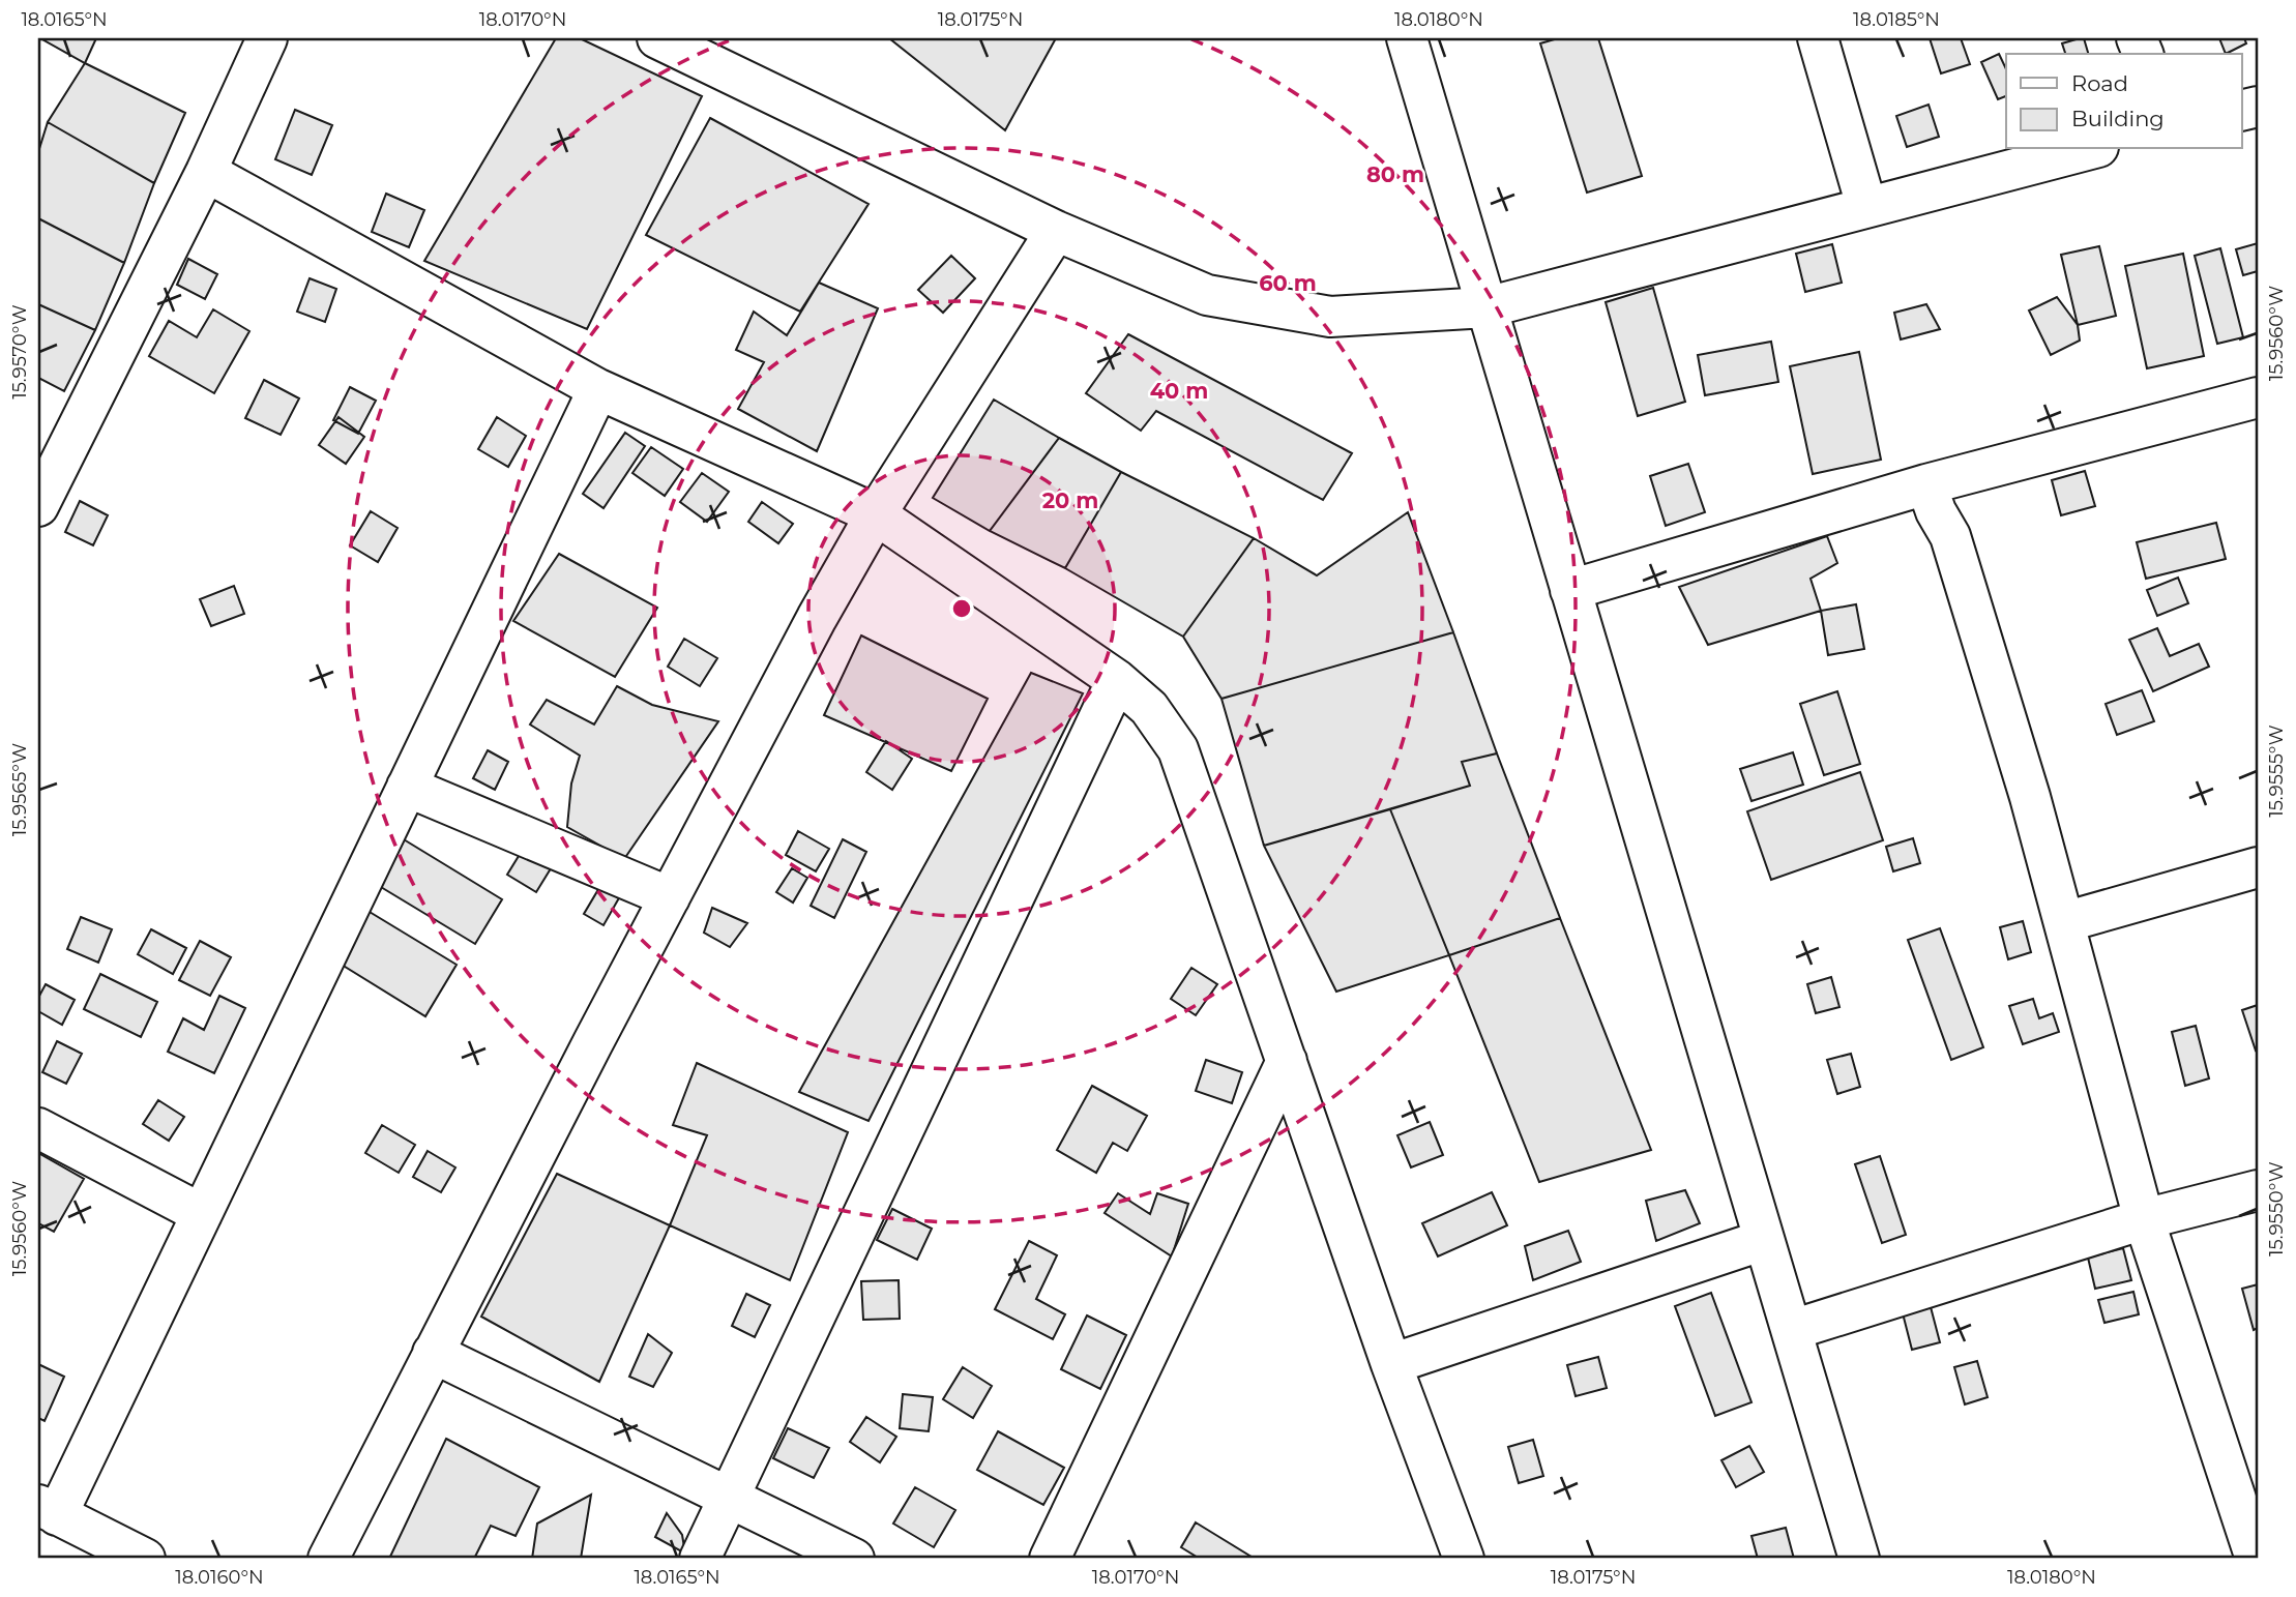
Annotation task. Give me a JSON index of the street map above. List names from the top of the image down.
{
  "legend": ["Road", "Building"],
  "coordinates": [
    "18.0165°N",
    "18.0170°N",
    "18.0175°N",
    "18.0180°N",
    "18.0185°N",
    "15.9560°W",
    "15.9570°W",
    "15.9555°W",
    "15.9565°W",
    "15.9550°W",
    "18.0160°N"
  ],
  "rings": [
    "80 m",
    "60 m",
    "40 m",
    "20 m"
  ]
}
